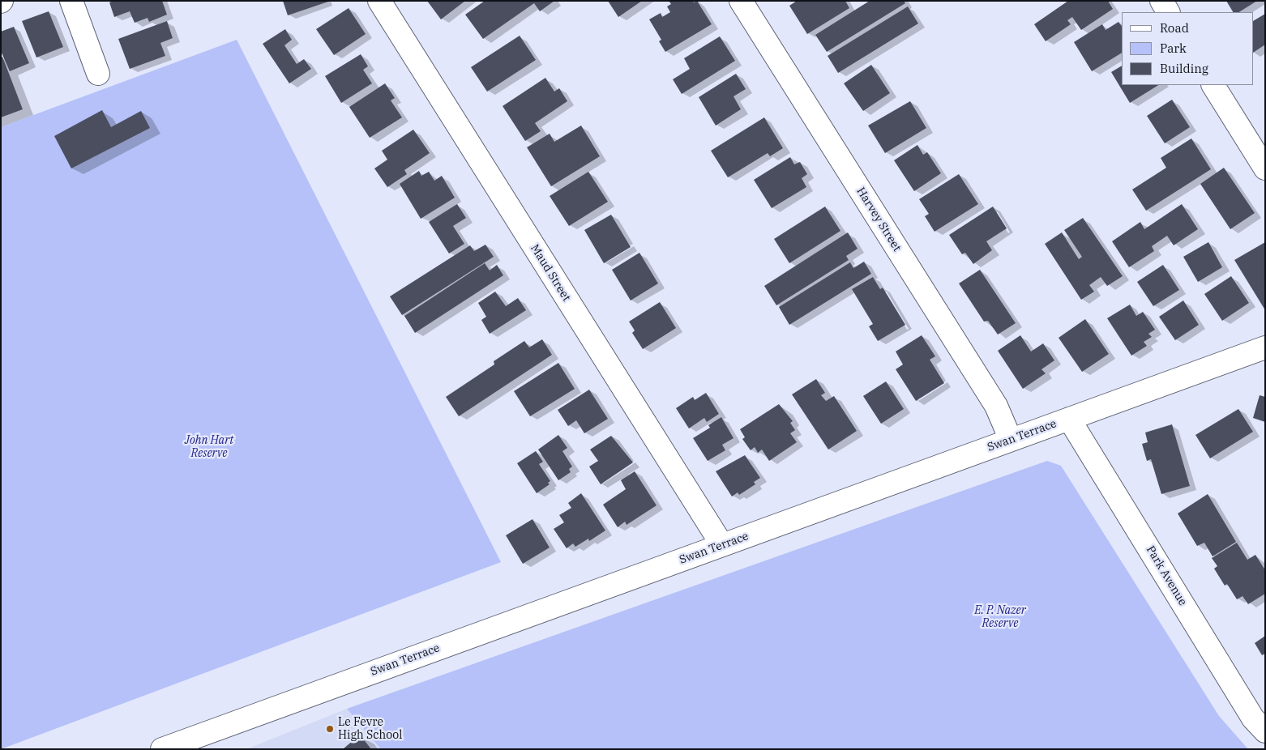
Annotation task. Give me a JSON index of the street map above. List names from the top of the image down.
{
  "streets": {
    "street": [
      "Harvey Street",
      "Maud Street",
      "Swan Terrace",
      "Park Avenue"
    ]
  },
  "crossings": [
    ["Harvey Street", "Swan Terrace"],
    ["Maud Street", "Swan Terrace"],
    ["Swan Terrace", "Park Avenue"]
  ],
  "parks": ["John Hart Reserve", "E. P. Nazer Reserve"],
  "places": ["Le Fevre High School"],
  "legend": ["Road", "Park", "Building"]
}
